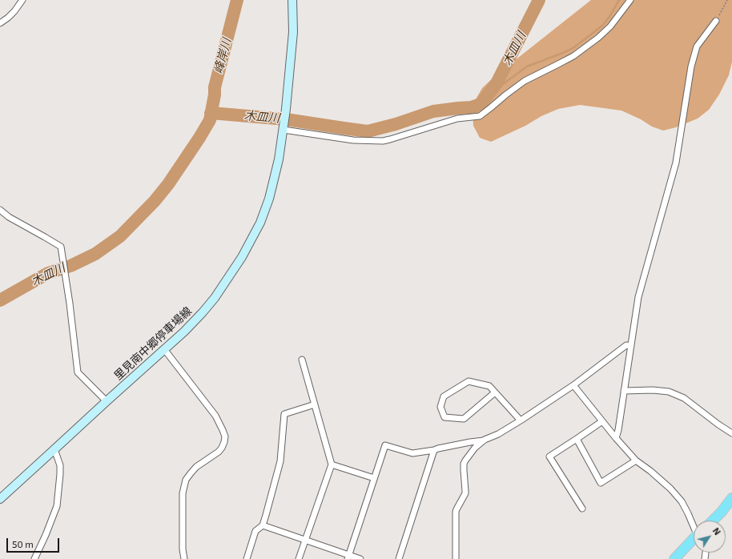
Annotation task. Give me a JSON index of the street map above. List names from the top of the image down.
{
  "streets": {
    "main road": ["里見南中郷停車場線"]
  },
  "water": ["木皿川", "峰岸川"],
  "scale_bar": "50 m",
  "north": "top right"
}
